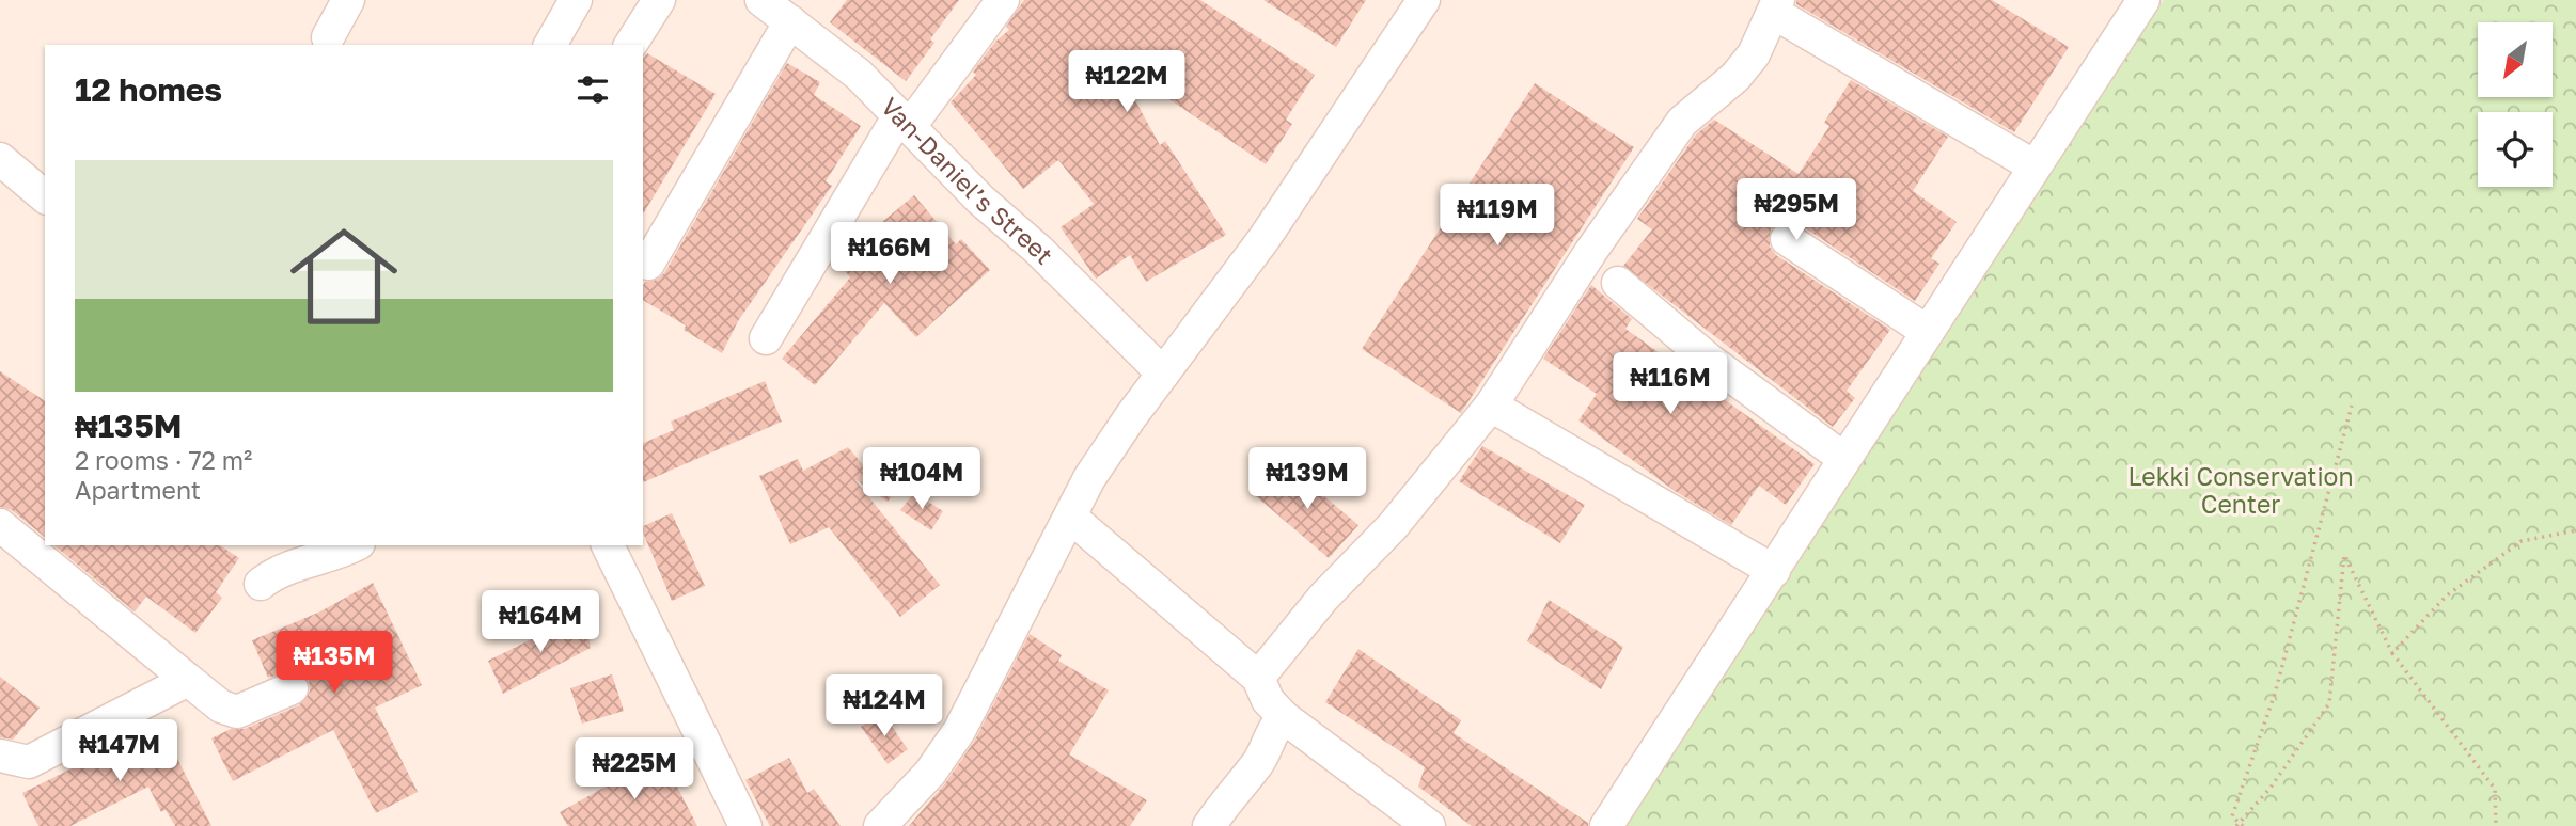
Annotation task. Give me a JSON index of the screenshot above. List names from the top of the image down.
{
  "streets": {
    "street": ["Van-Daniel’s Street"]
  },
  "parks": ["Lekki Conservation Center"],
  "north": "bottom left",
  "page": {
    "heading": "12 homes",
    "price": [
      "₦122M",
      "₦295M",
      "₦119M",
      "₦166M",
      "₦116M",
      "₦104M",
      "₦139M",
      "₦164M",
      "₦135M",
      "₦124M",
      "₦147M",
      "₦225M"
    ],
    "list": [
      {
        "name": "₦135M",
        "note": "2 rooms · 72 m² · Apartment"
      }
    ]
  }
}
